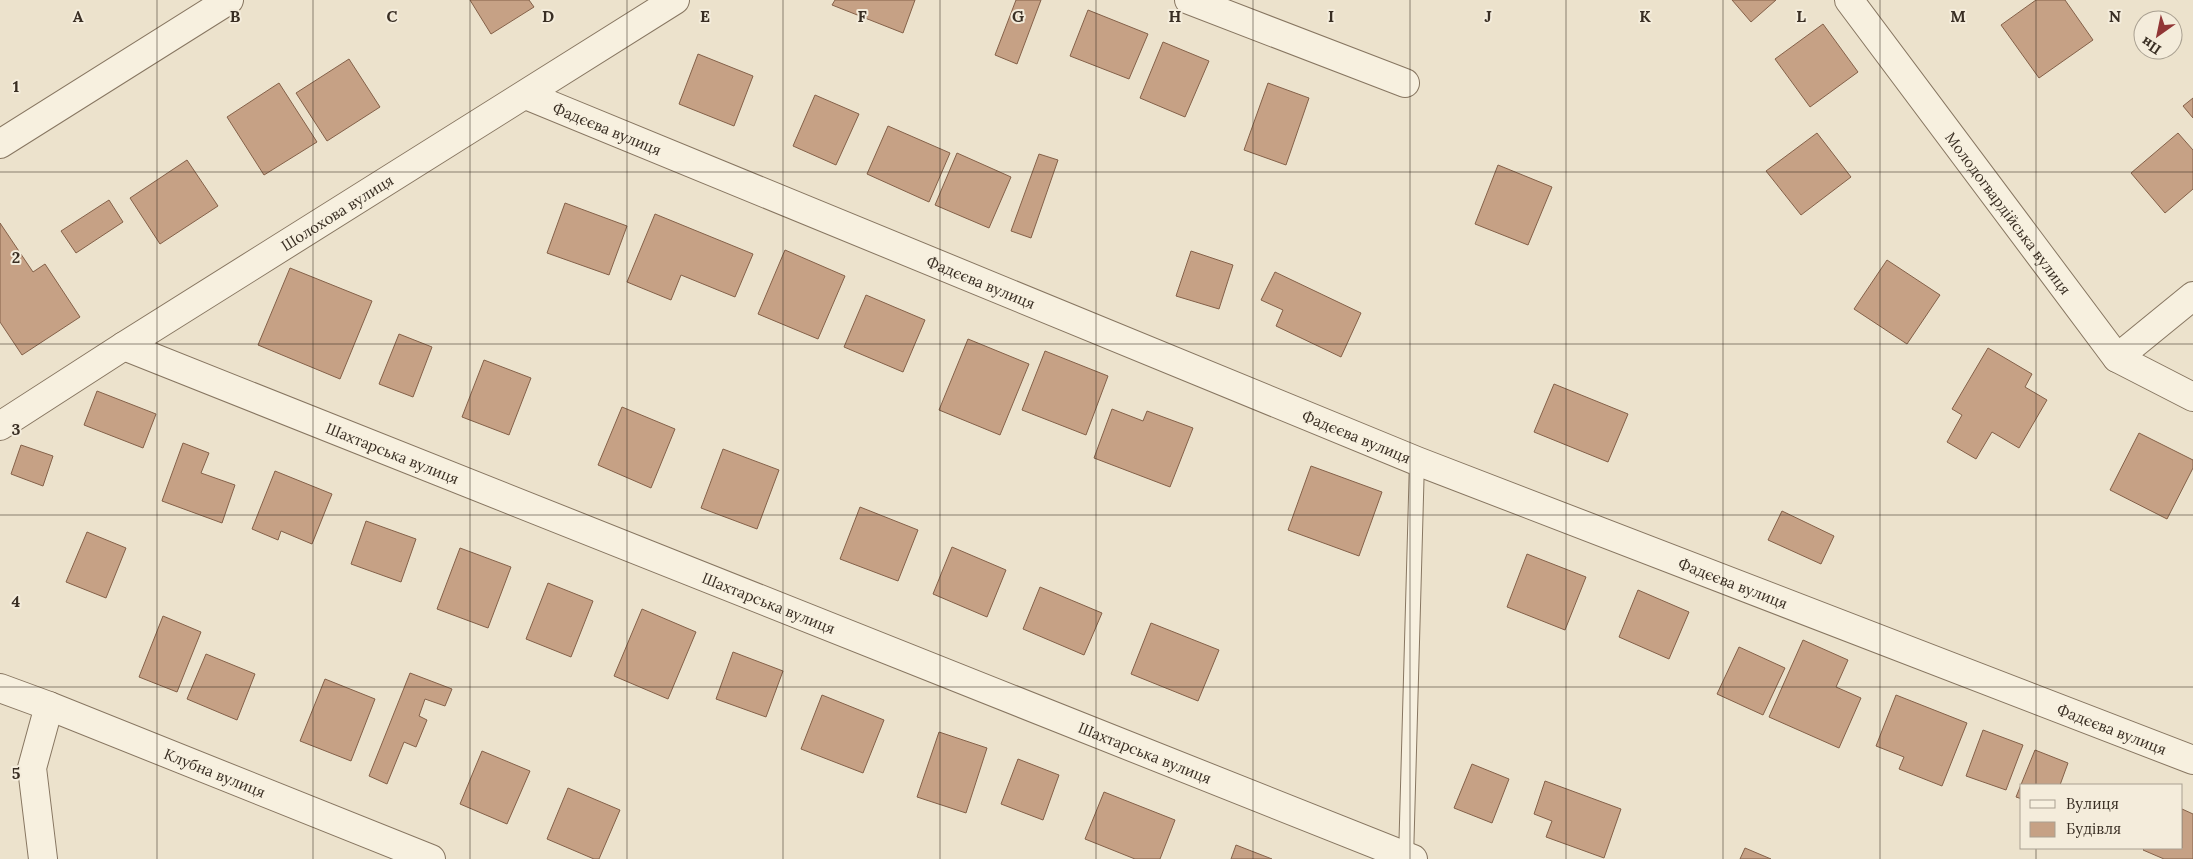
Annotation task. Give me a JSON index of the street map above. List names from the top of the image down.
{
  "streets": {
    "street": [
      "Фадєєва вулиця",
      "Шолохова вулиця",
      "Молодогвардійська вулиця",
      "Шахтарська вулиця",
      "Клубна вулиця"
    ]
  },
  "crossings": [
    ["Фадєєва вулиця", "Шолохова вулиця"],
    ["Шолохова вулиця", "Шахтарська вулиця"]
  ],
  "legend": ["Вулиця", "Будівля"],
  "north": "bottom left",
  "grid": {
    "columns": [
      "A",
      "B",
      "C",
      "D",
      "E",
      "F",
      "G",
      "H",
      "I",
      "J",
      "K",
      "L",
      "M",
      "N"
    ],
    "rows": [
      "1",
      "2",
      "3",
      "4",
      "5"
    ]
  }
}
